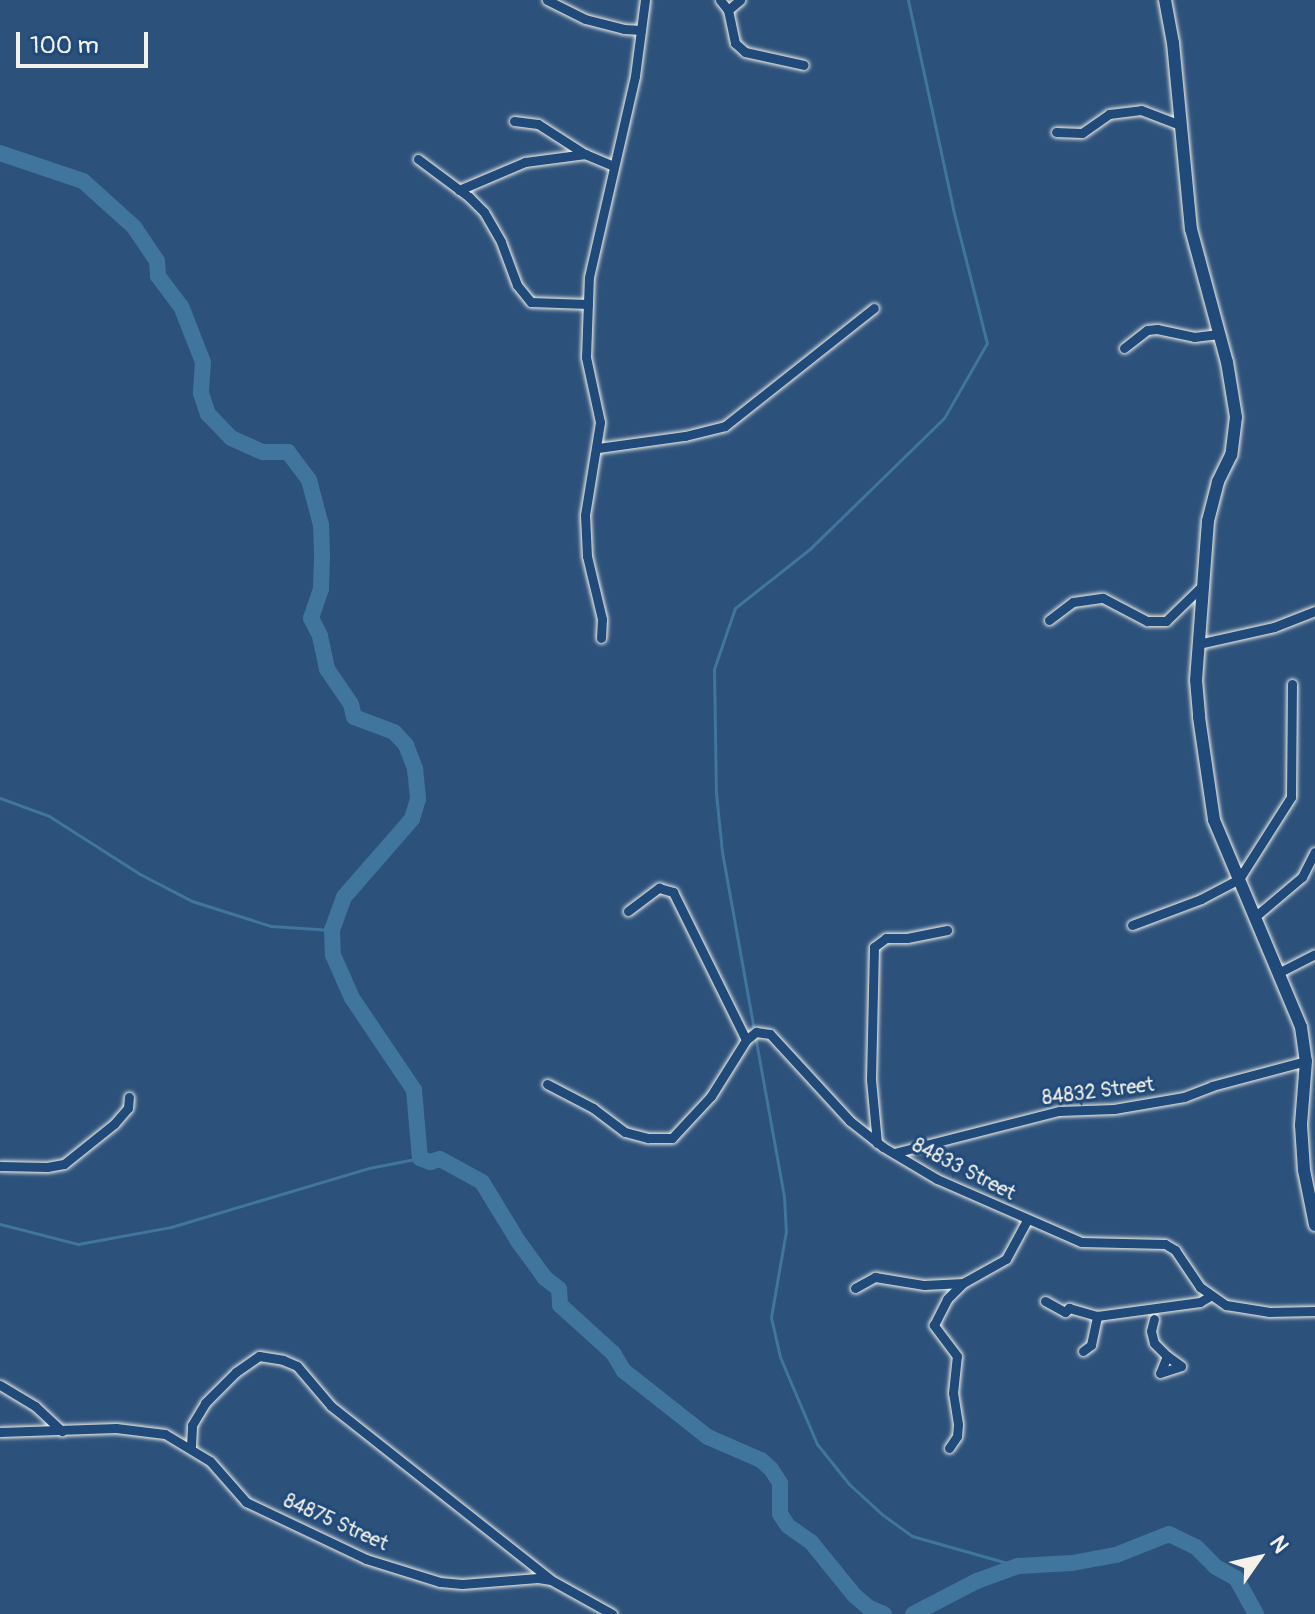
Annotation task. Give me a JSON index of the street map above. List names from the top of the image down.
{
  "streets": {
    "street": ["84832 Street", "84833 Street", "84875 Street"]
  },
  "crossings": [
    ["84832 Street", "84833 Street"]
  ],
  "scale_bar": "100 m",
  "north": "top right"
}
